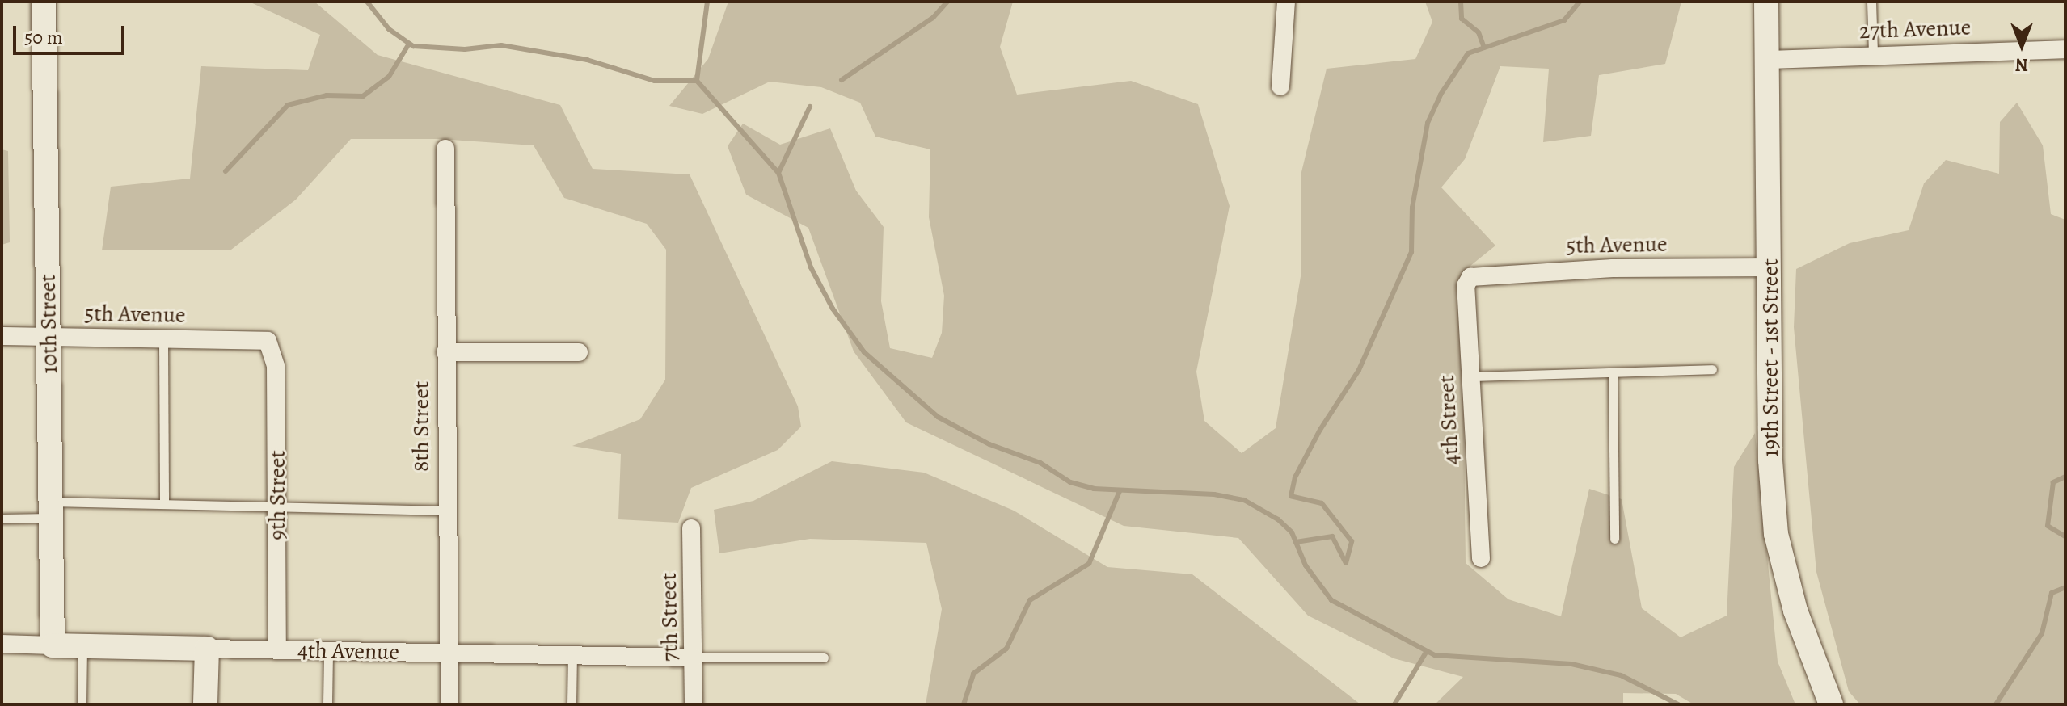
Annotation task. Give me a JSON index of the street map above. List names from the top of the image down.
{
  "streets": {
    "street": [
      "27th Avenue",
      "5th Avenue",
      "10th Street",
      "19th Street - 1st Street",
      "4th Street",
      "8th Street",
      "9th Street",
      "7th Street",
      "4th Avenue"
    ]
  },
  "crossings": [
    ["27th Avenue", "19th Street - 1st Street"],
    ["5th Avenue", "10th Street"],
    ["5th Avenue", "19th Street - 1st Street"],
    ["5th Avenue", "4th Street"],
    ["5th Avenue", "9th Street"],
    ["10th Street", "4th Avenue"],
    ["8th Street", "4th Avenue"],
    ["9th Street", "4th Avenue"],
    ["7th Street", "4th Avenue"]
  ],
  "scale_bar": "50 m",
  "north": "bottom"
}
